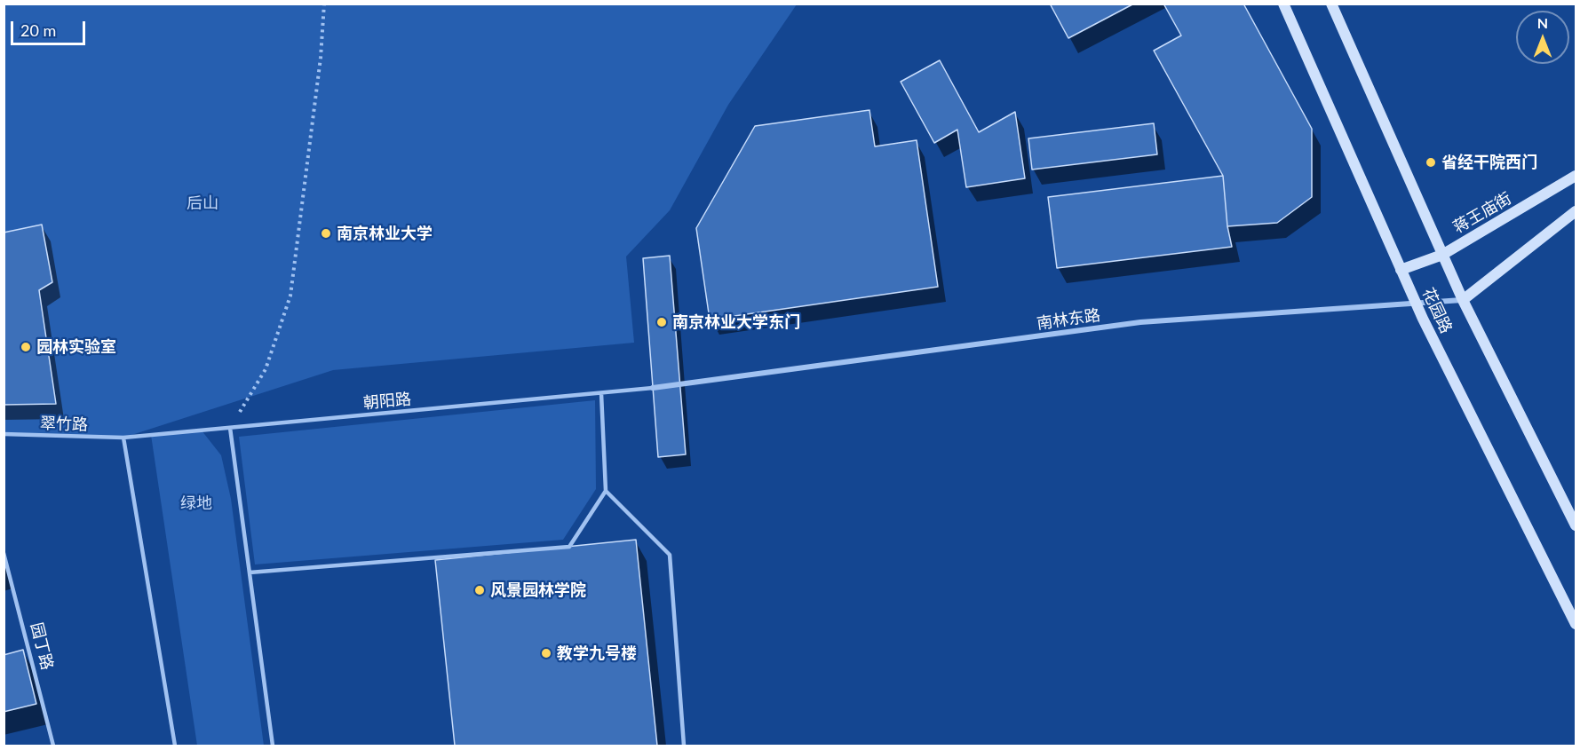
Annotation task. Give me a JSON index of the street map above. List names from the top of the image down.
{
  "streets": {
    "street": ["蒋王庙街", "花园路", "南林东路"],
    "lane": ["朝阳路", "翠竹路", "园丁路"]
  },
  "crossings": [
    ["蒋王庙街", "花园路"],
    ["花园路", "南林东路"],
    ["南林东路", "朝阳路"],
    ["朝阳路", "翠竹路"]
  ],
  "parks": ["后山", "绿地"],
  "places": [
    "省经干院西门",
    "南京林业大学",
    "南京林业大学东门",
    "园林实验室",
    "风景园林学院",
    "教学九号楼"
  ],
  "scale_bar": "20 m",
  "north": "top"
}
